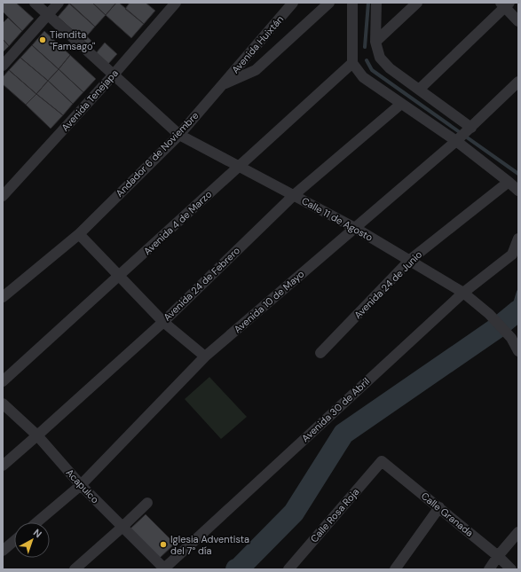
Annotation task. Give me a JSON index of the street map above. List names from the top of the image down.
{
  "streets": {
    "street": [
      "Avenida Huixtán",
      "Avenida Tenejapa",
      "Andador 6 de Noviembre",
      "Calle 11 de Agosto",
      "Avenida 4 de Marzo",
      "Avenida 24 de Febrero",
      "Avenida 24 de Junio",
      "Avenida 10 de Mayo",
      "Avenida 30 de Abril",
      "Acapulco",
      "Calle Granada",
      "Calle Rosa Roja"
    ]
  },
  "crossings": [
    ["Avenida Huixtán", "Andador 6 de Noviembre"],
    ["Avenida Tenejapa", "Calle 11 de Agosto"],
    ["Andador 6 de Noviembre", "Calle 11 de Agosto"],
    ["Calle 11 de Agosto", "Avenida 4 de Marzo"],
    ["Calle 11 de Agosto", "Avenida 24 de Febrero"],
    ["Calle 11 de Agosto", "Avenida 24 de Junio"],
    ["Calle 11 de Agosto", "Avenida 10 de Mayo"],
    ["Calle 11 de Agosto", "Avenida 30 de Abril"],
    ["Avenida 24 de Febrero", "Acapulco"],
    ["Avenida 10 de Mayo", "Acapulco"],
    ["Avenida 30 de Abril", "Acapulco"],
    ["Calle Granada", "Calle Rosa Roja"]
  ],
  "places": ["Tiendita \"Famsago\"", "Iglesia Adventista del 7° día"],
  "north": "top right"
}
